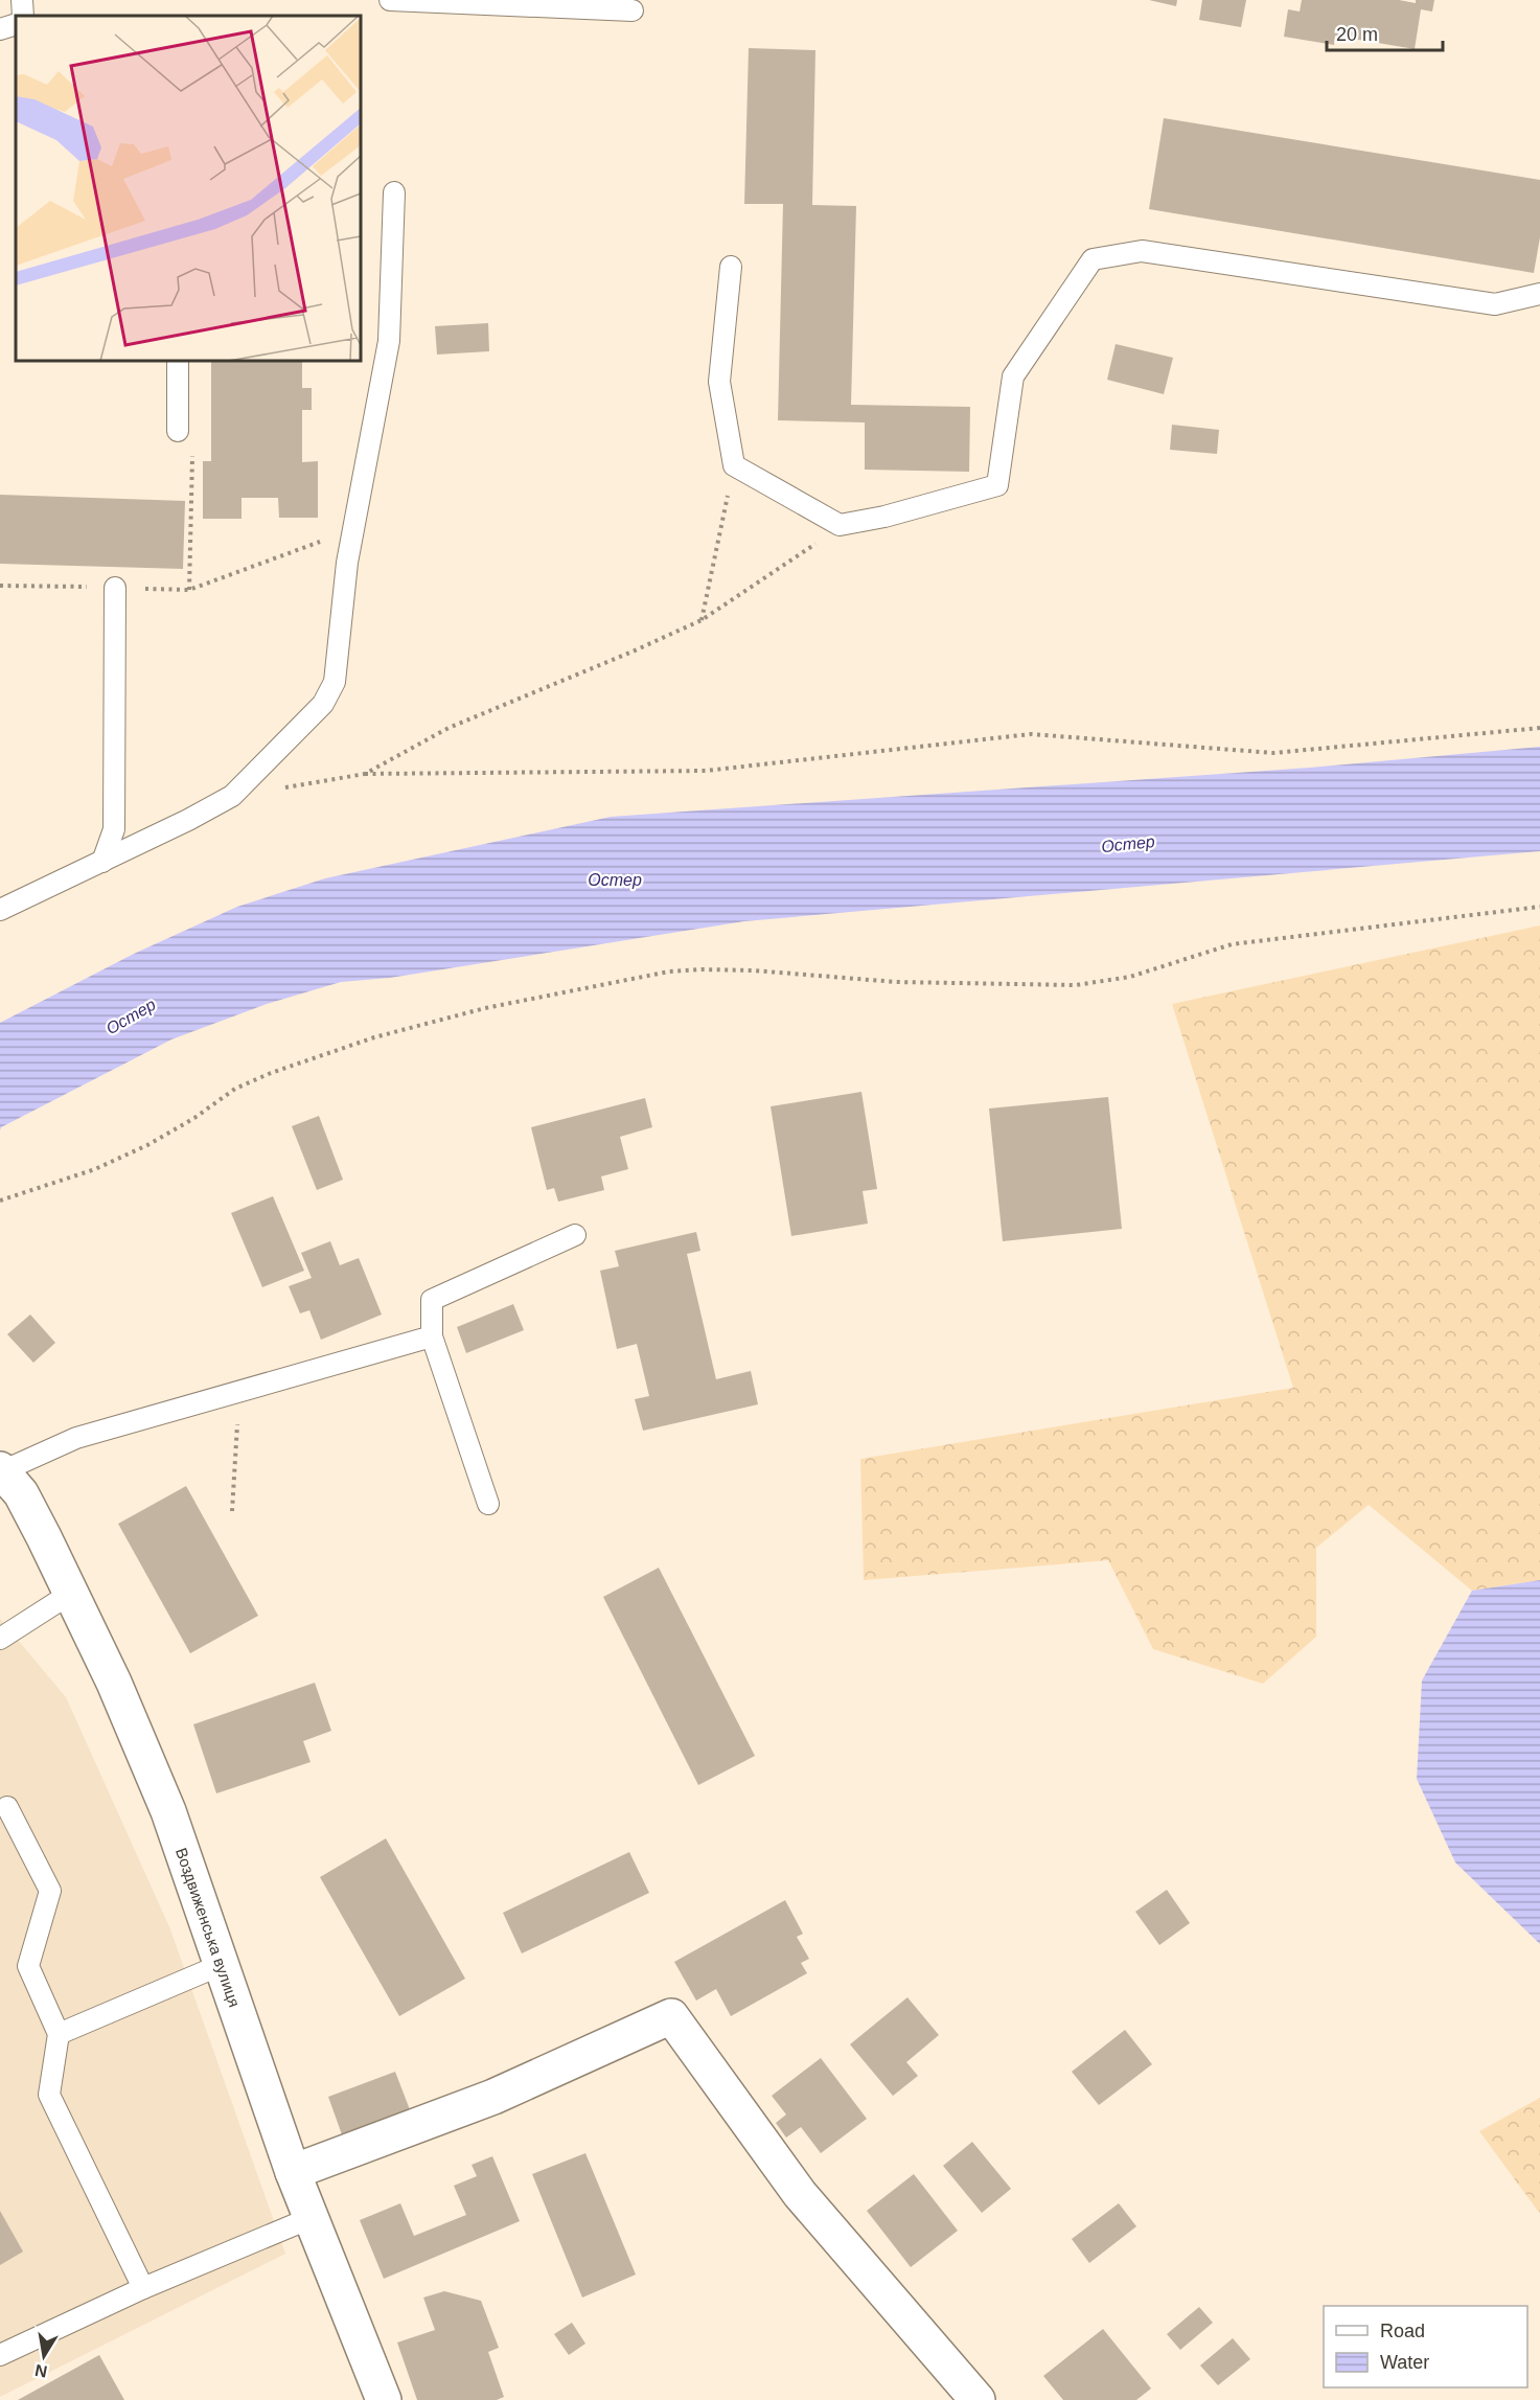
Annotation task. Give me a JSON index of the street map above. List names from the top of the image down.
{
  "streets": {
    "street": ["Воздвиженська вулиця"]
  },
  "water": ["Остер"],
  "legend": ["Road", "Water"],
  "scale_bar": "20 m",
  "north": "bottom"
}
